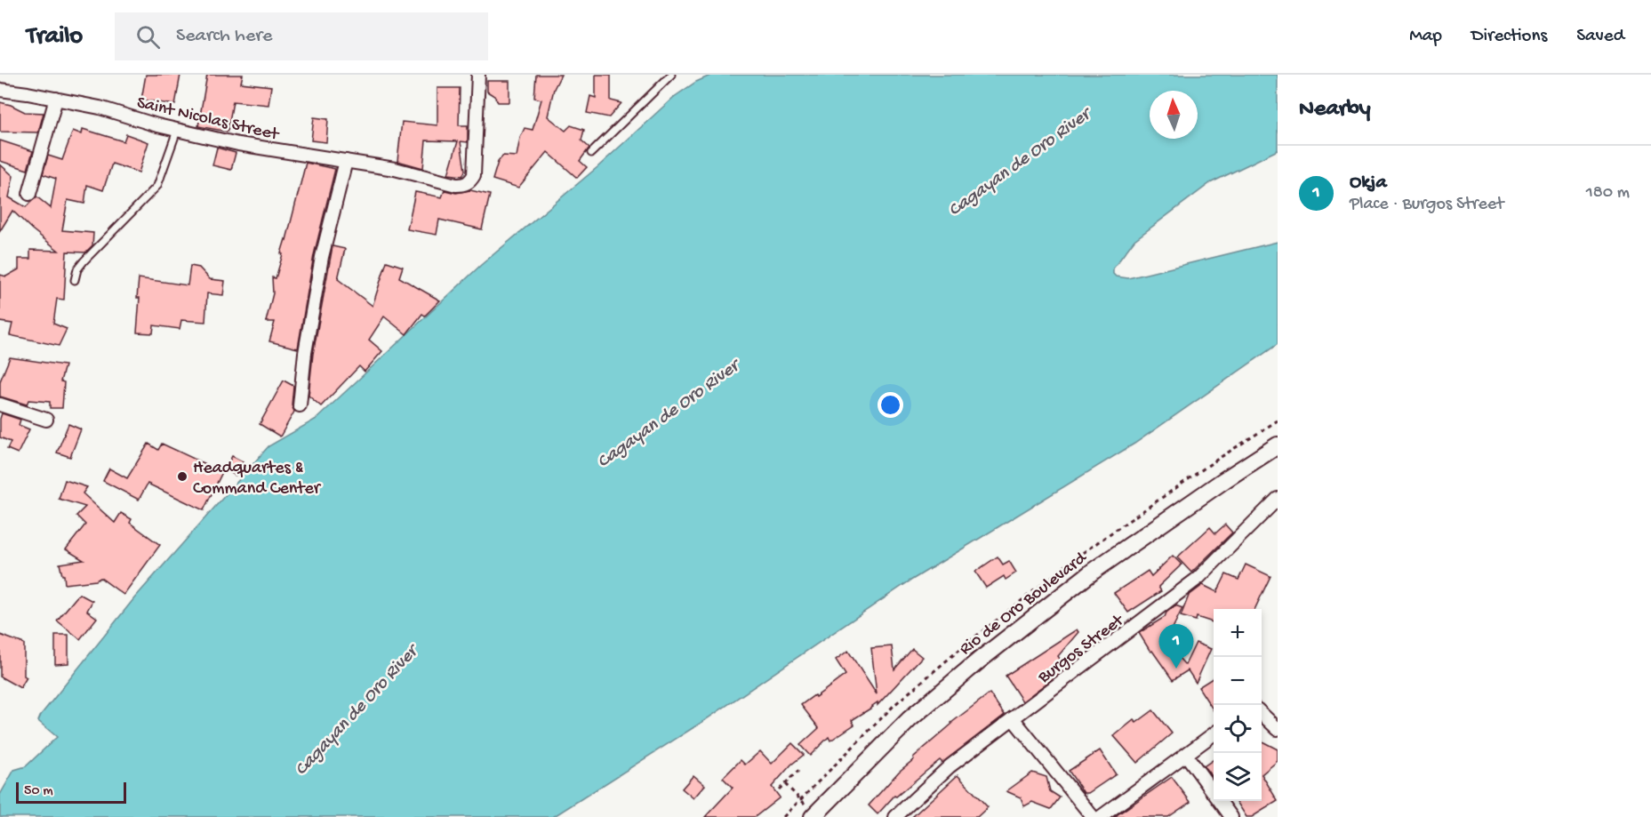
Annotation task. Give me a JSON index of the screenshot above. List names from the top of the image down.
{
  "streets": {
    "main road": ["Rio de Oro Boulevard"],
    "street": ["Saint Nicolas Street", "Burgos Street"]
  },
  "water": ["Cagayan de Oro River"],
  "places": ["Headquartes & Command Center"],
  "scale_bar": "50 m",
  "north": "top",
  "page": {
    "header": "Trailo",
    "search": "Search here",
    "nav": ["Map", "Directions", "Saved"],
    "heading": "Nearby",
    "list": [
      {
        "mark": "1",
        "name": "Okja",
        "note": "Place · Burgos Street",
        "value": "180 m"
      }
    ],
    "map_buttons": ["+", "−"],
    "pins": "1",
    "scale": "50 m"
  }
}
